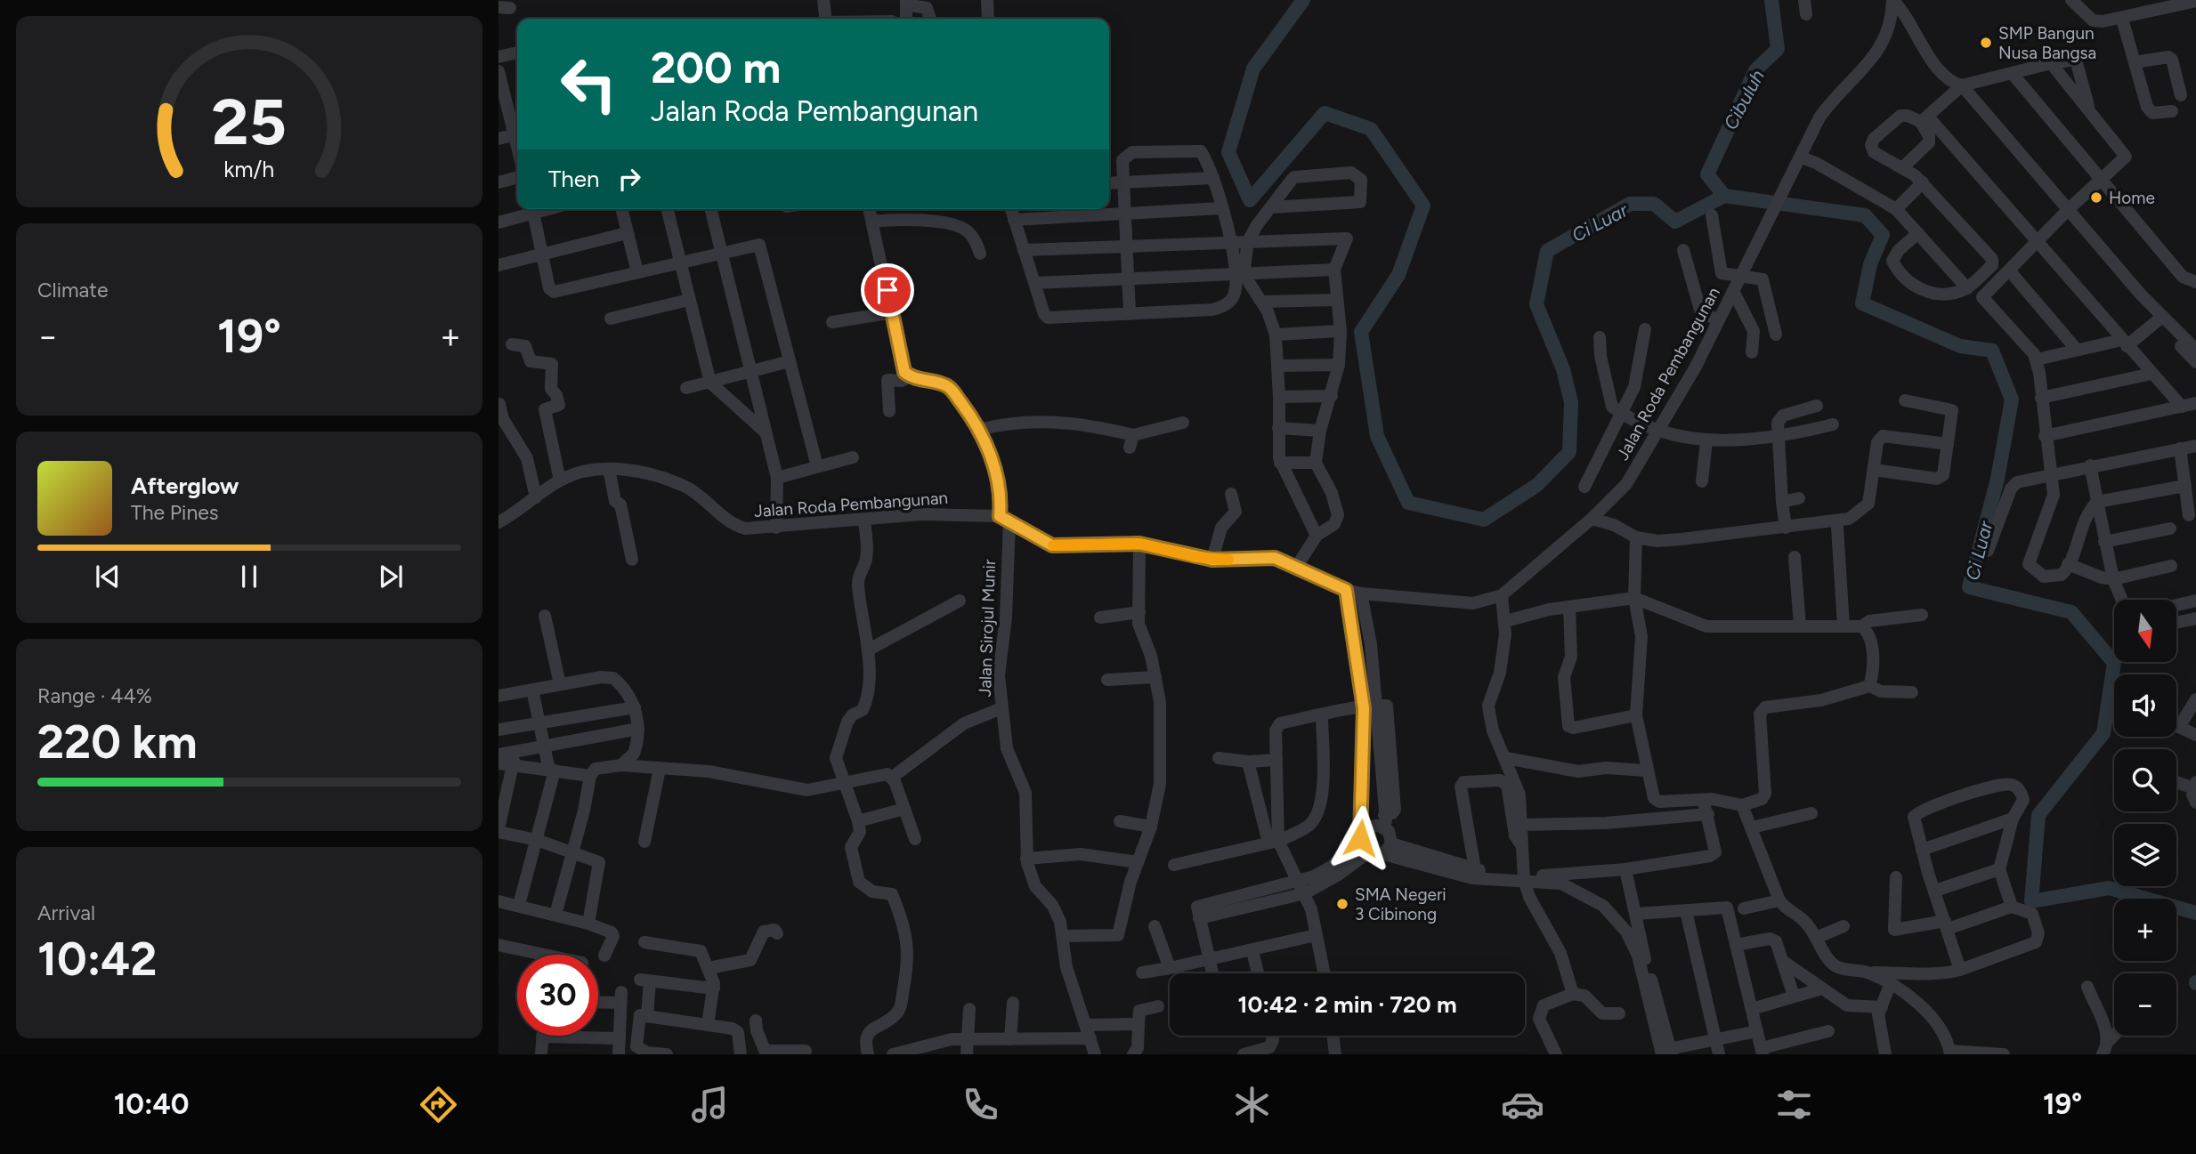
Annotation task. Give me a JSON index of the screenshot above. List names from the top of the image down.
{
  "streets": {
    "street": ["Jalan Roda Pembangunan", "Jalan Sirojul Munir"]
  },
  "crossings": [
    ["Jalan Roda Pembangunan", "Jalan Sirojul Munir"]
  ],
  "water": ["Cibuluh", "Ci Luar"],
  "places": ["SMP Bangun Nusa Bangsa", "Home", "SMA Negeri 3 Cibinong"],
  "north": "bottom",
  "page": {
    "turn": ["200 m", "Jalan Roda Pembangunan"],
    "then": "Then",
    "tile": [
      "Climate",
      ["Range · 44%", "220 km"],
      ["Arrival", "10:42"]
    ],
    "heat": ["−", "19°", "+"],
    "song": ["Afterglow", "The Pines"],
    "map_buttons": ["+", "−"],
    "limit": "30",
    "trip": "10:42 · 2 min · 720 m",
    "tabs": ["10:40", "19°"],
    "gauge": ["25", "km/h"]
  }
}
